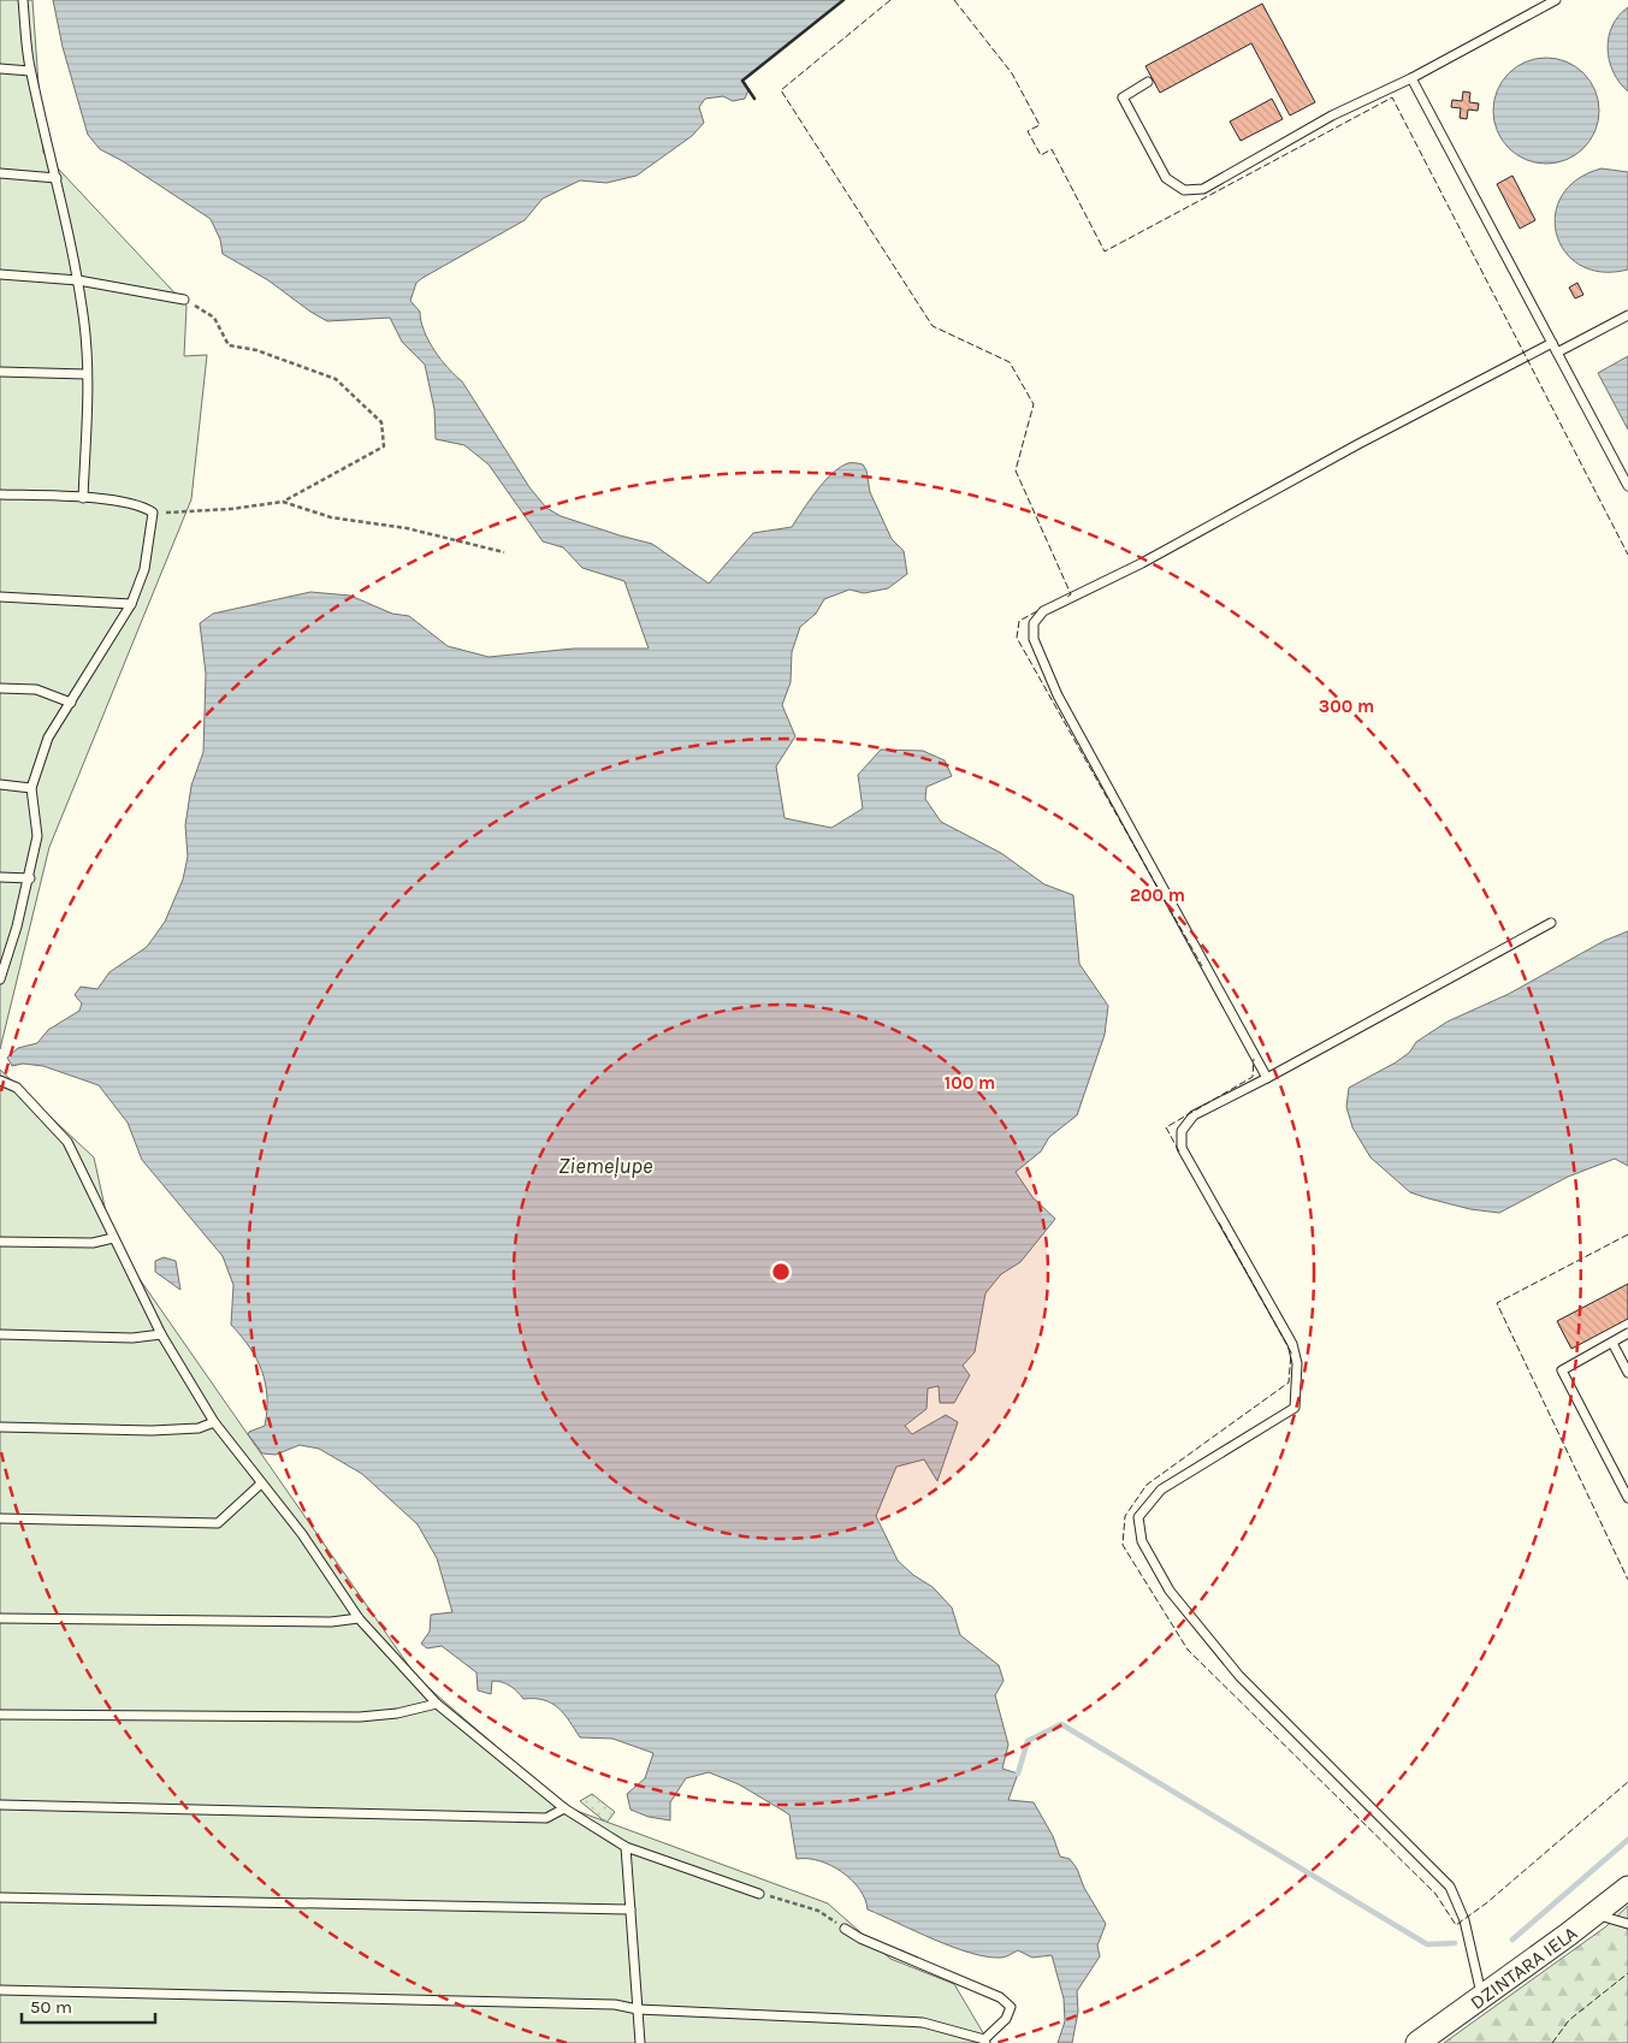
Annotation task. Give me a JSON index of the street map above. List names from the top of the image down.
{
  "streets": {
    "street": ["DZINTARA IELA"]
  },
  "water": ["Ziemeļupe"],
  "scale_bar": "50 m",
  "rings": ["300 m", "200 m", "100 m"]
}
